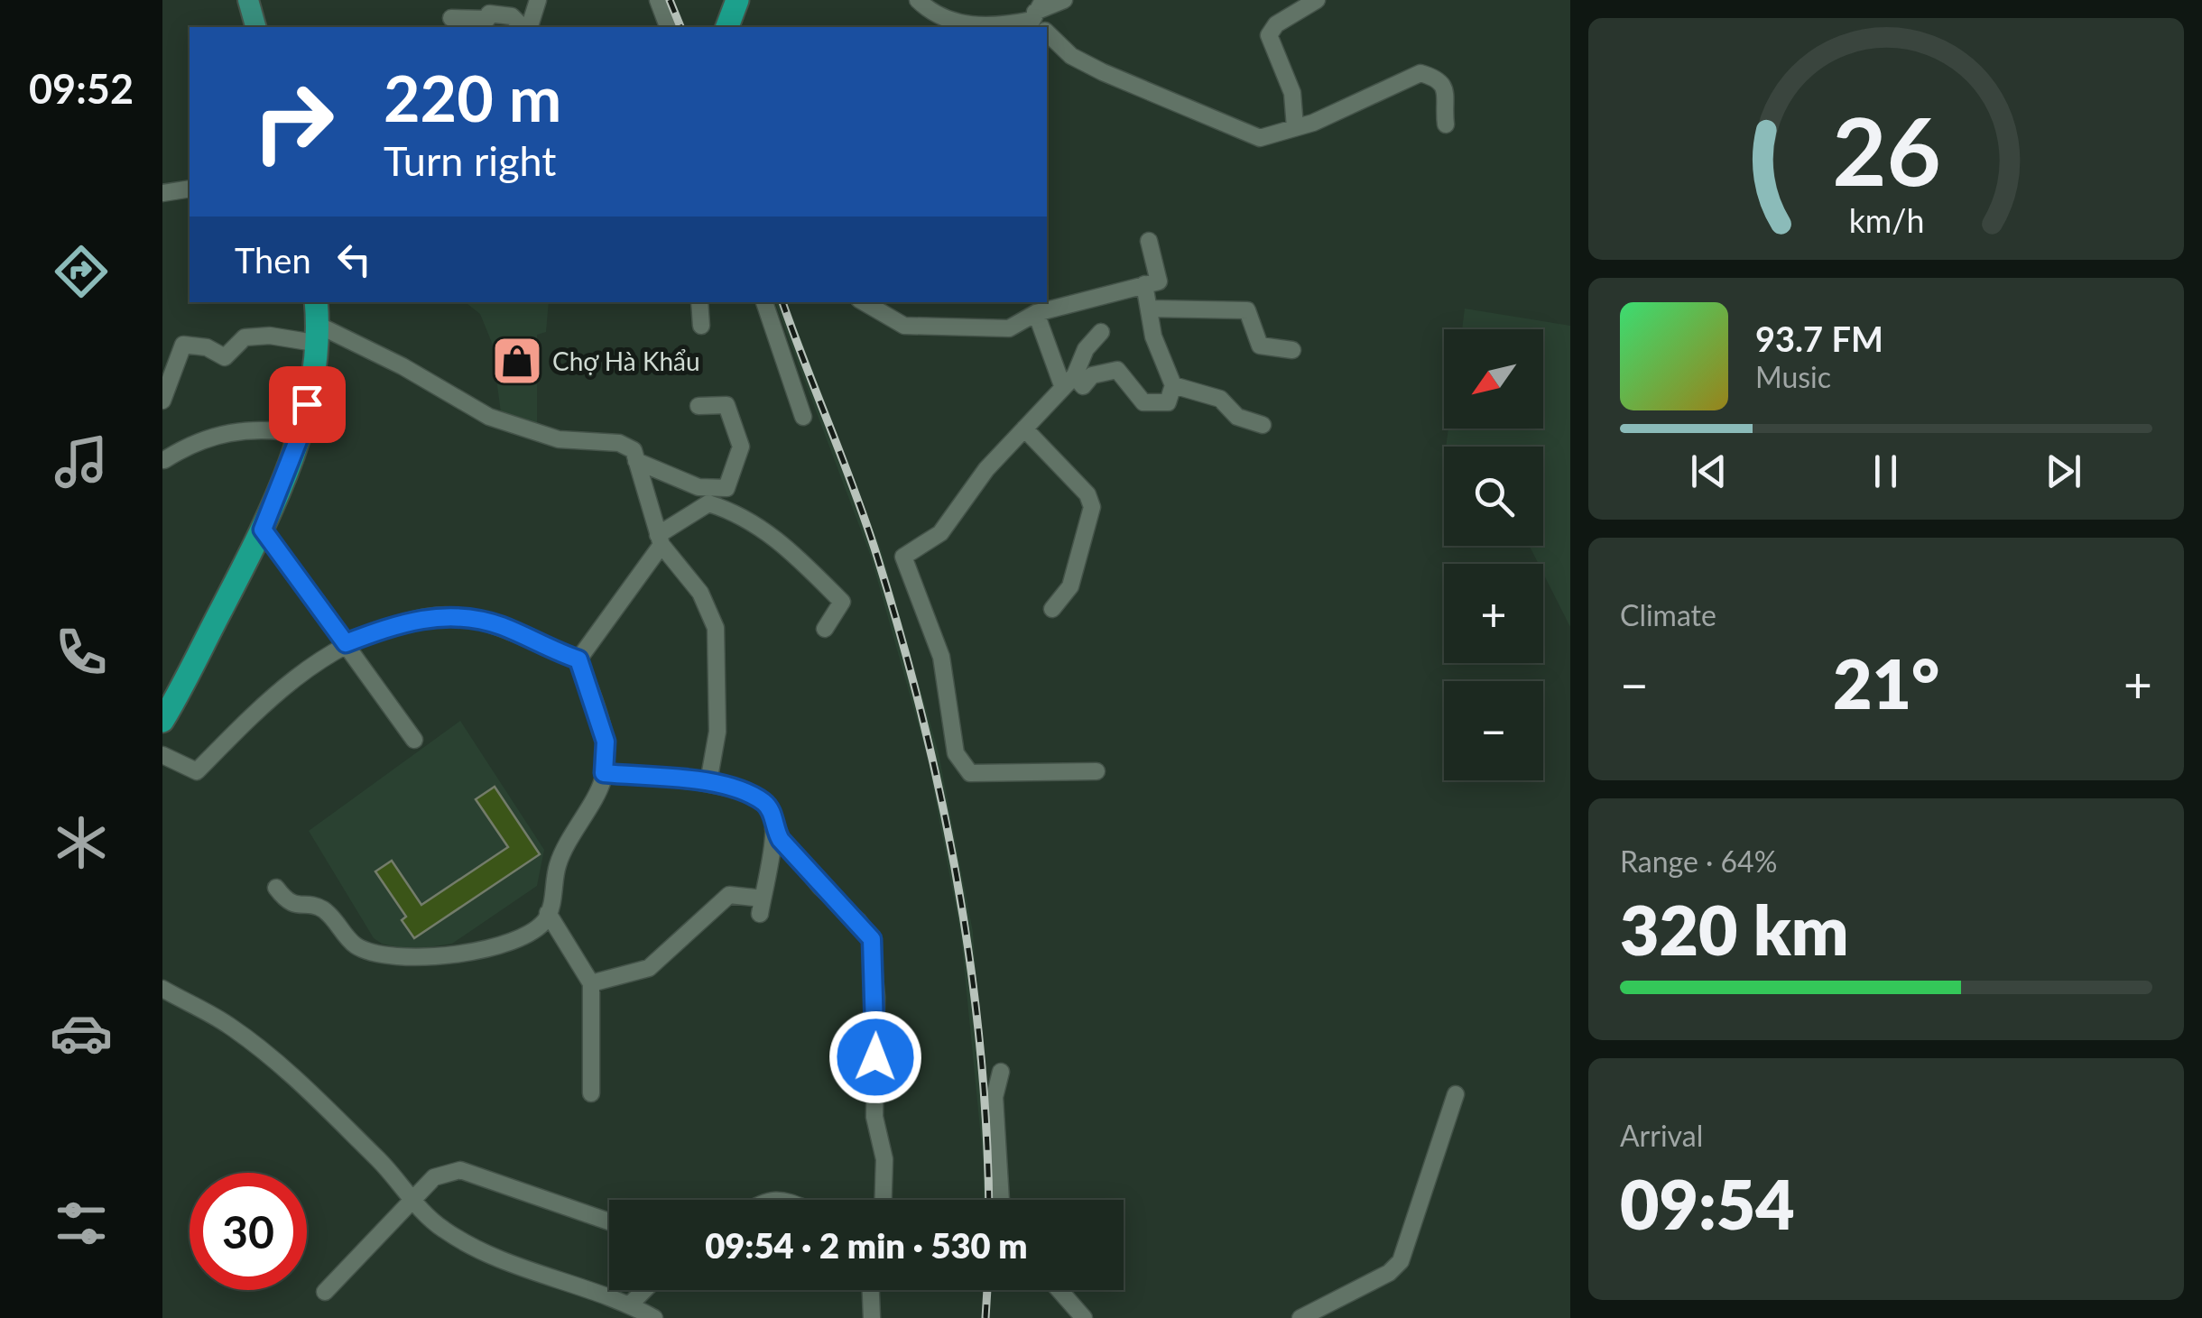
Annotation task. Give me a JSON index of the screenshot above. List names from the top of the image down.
{
  "places": {
    "shop": ["Chợ Hà Khẩu"]
  },
  "north": "bottom left",
  "page": {
    "tabs": "09:52",
    "turn": ["220 m", "Turn right"],
    "then": "Then",
    "song": ["93.7 FM", "Music"],
    "map_buttons": ["+", "−"],
    "tile": [
      "Climate",
      ["Range · 64%", "320 km"],
      ["Arrival", "09:54"]
    ],
    "heat": ["−", "21°", "+"],
    "limit": "30",
    "trip": "09:54 · 2 min · 530 m",
    "gauge": ["26", "km/h"]
  }
}
